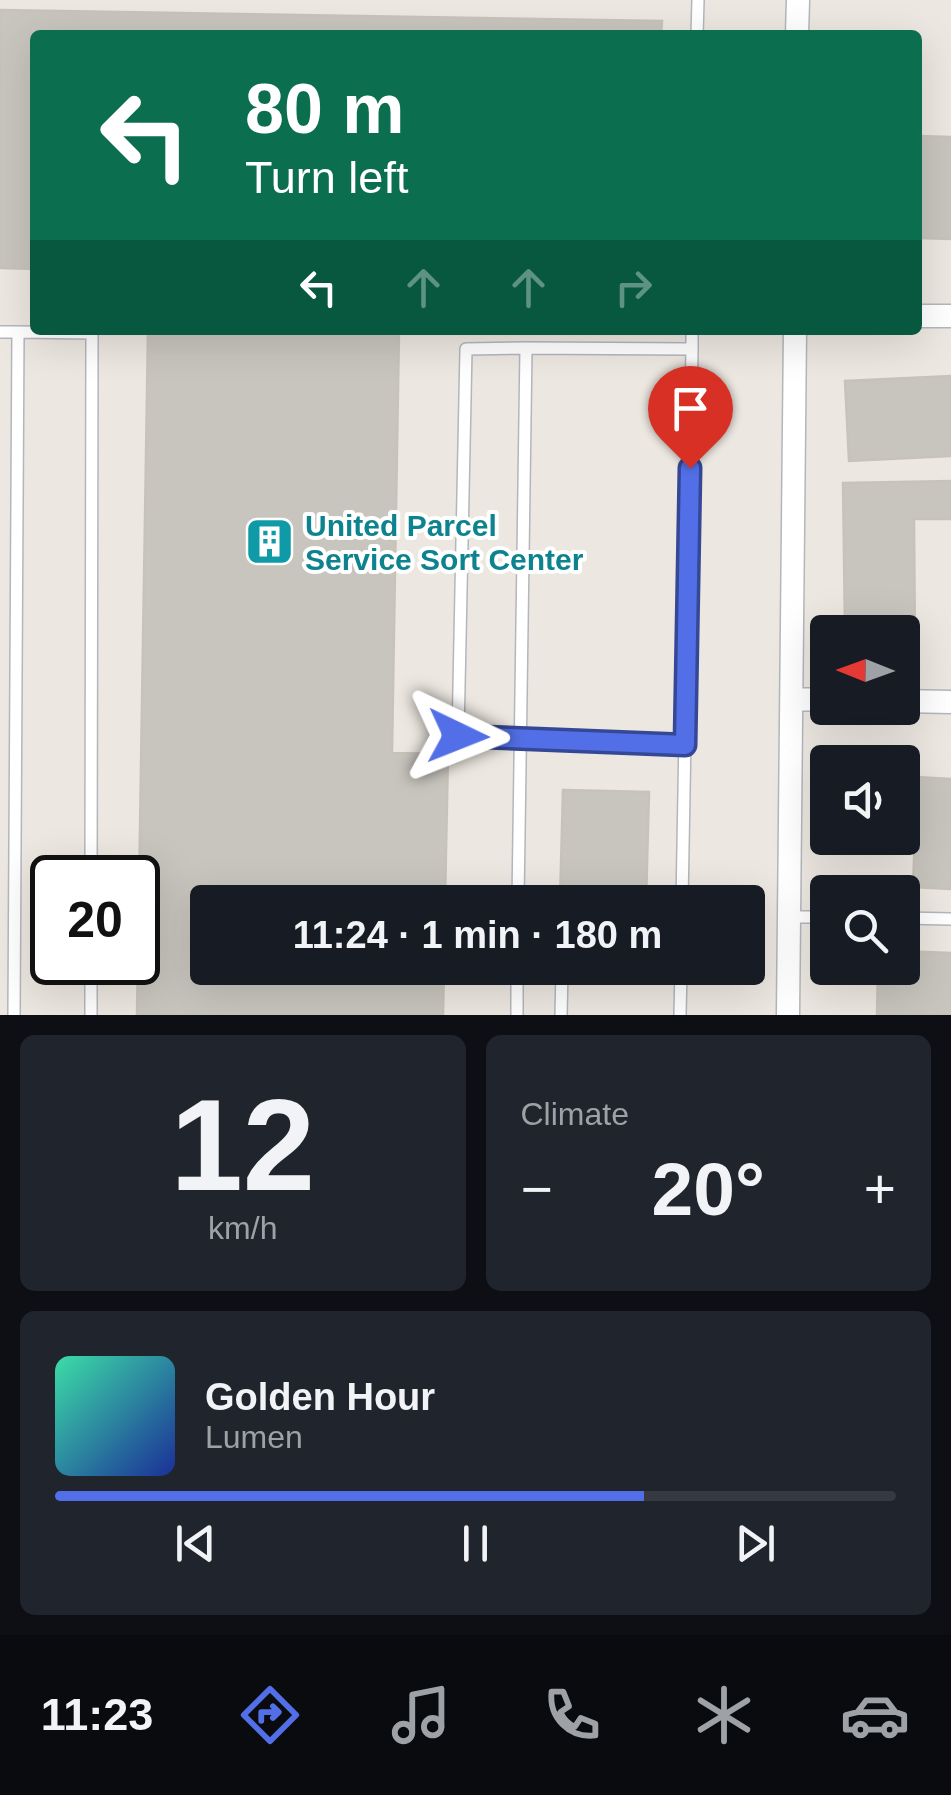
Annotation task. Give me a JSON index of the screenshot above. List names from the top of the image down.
{
  "places": {
    "building": ["United Parcel Service Sort Center"]
  },
  "north": "left",
  "page": {
    "turn": ["80 m", "Turn left"],
    "limit": "20",
    "trip": "11:24 · 1 min · 180 m",
    "tile": [
      ["12", "km/h"],
      "Climate"
    ],
    "heat": ["−", "20°", "+"],
    "song": ["Golden Hour", "Lumen"],
    "tabs": "11:23"
  }
}
